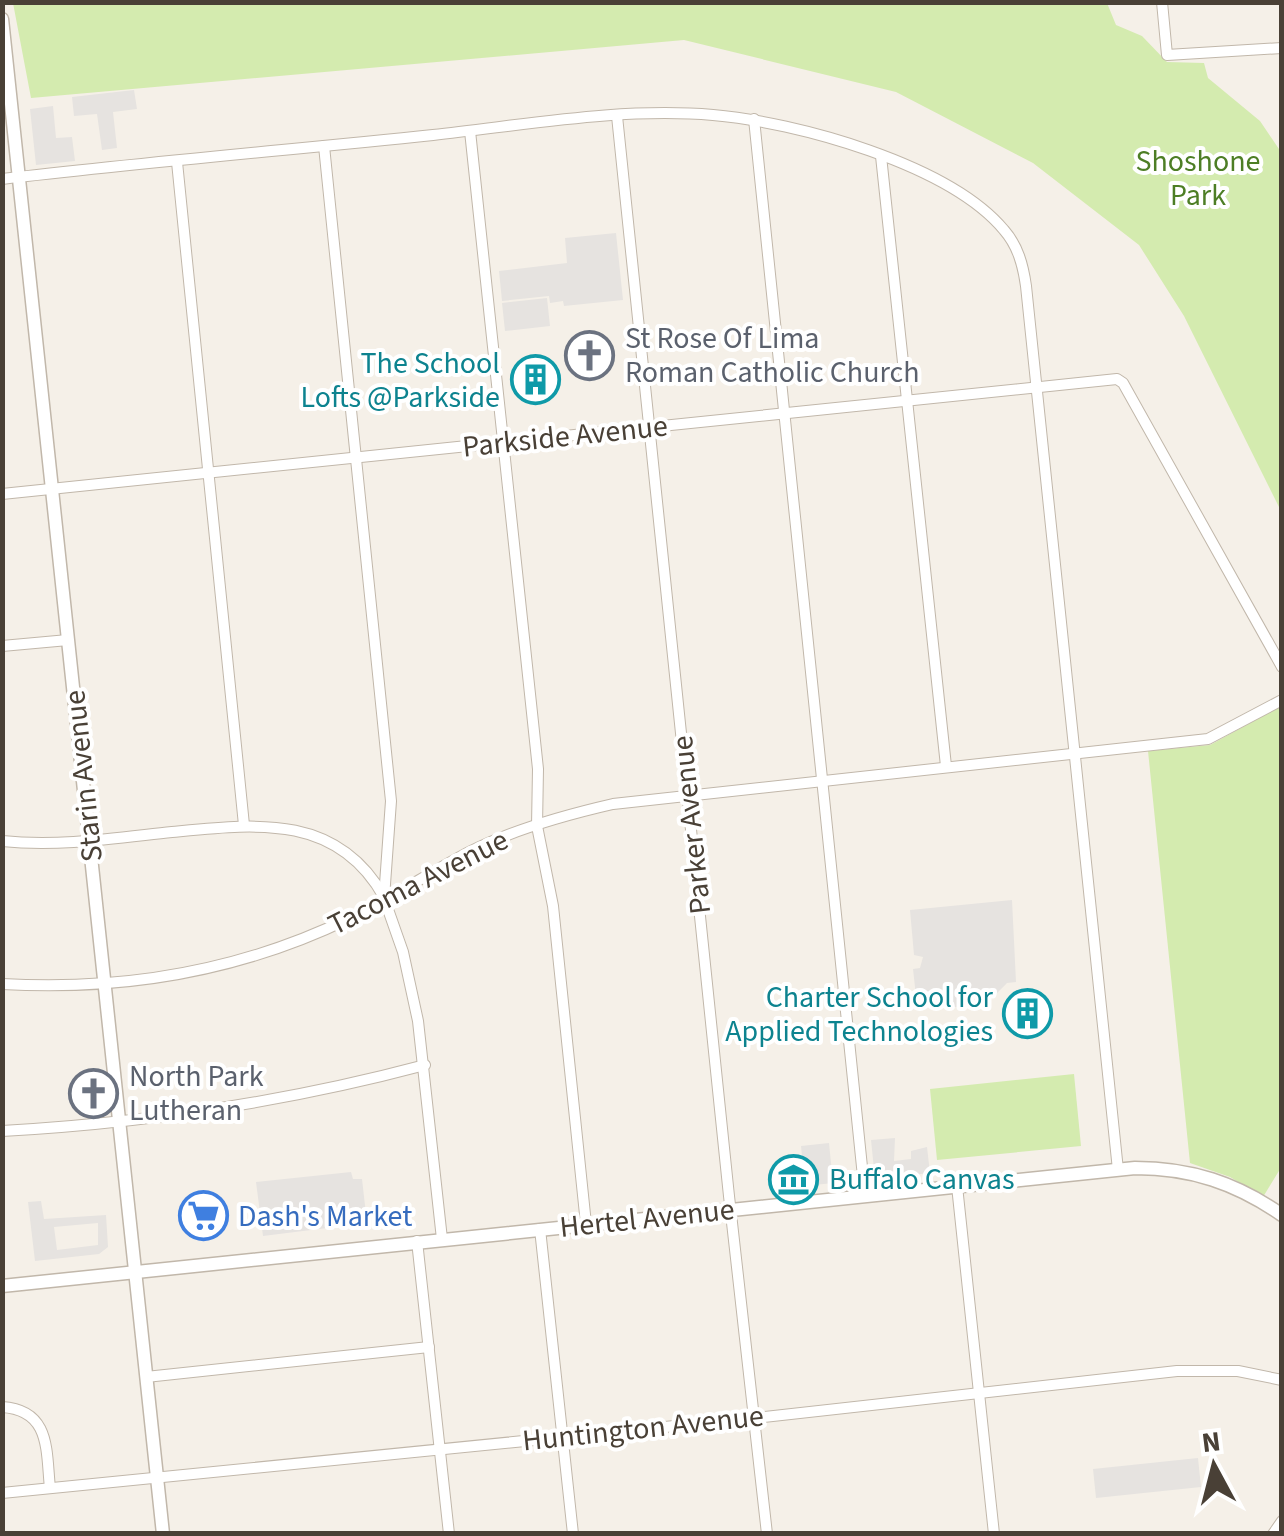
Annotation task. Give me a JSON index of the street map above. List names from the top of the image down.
{
  "streets": {
    "street": [
      "Parkside Avenue",
      "Starin Avenue",
      "Parker Avenue",
      "Tacoma Avenue",
      "Hertel Avenue",
      "Huntington Avenue"
    ]
  },
  "crossings": [
    ["Parkside Avenue", "Starin Avenue"],
    ["Parkside Avenue", "Parker Avenue"],
    ["Starin Avenue", "Tacoma Avenue"],
    ["Starin Avenue", "Hertel Avenue"],
    ["Starin Avenue", "Huntington Avenue"],
    ["Parker Avenue", "Tacoma Avenue"],
    ["Parker Avenue", "Hertel Avenue"],
    ["Parker Avenue", "Huntington Avenue"]
  ],
  "parks": ["Shoshone Park"],
  "places": {
    "church": ["St Rose Of Lima Roman Catholic Church", "North Park Lutheran"],
    "building": ["The School Lofts @Parkside", "Charter School for Applied Technologies"],
    "museum": ["Buffalo Canvas"],
    "supermarket": ["Dash's Market"]
  },
  "north": "top"
}
